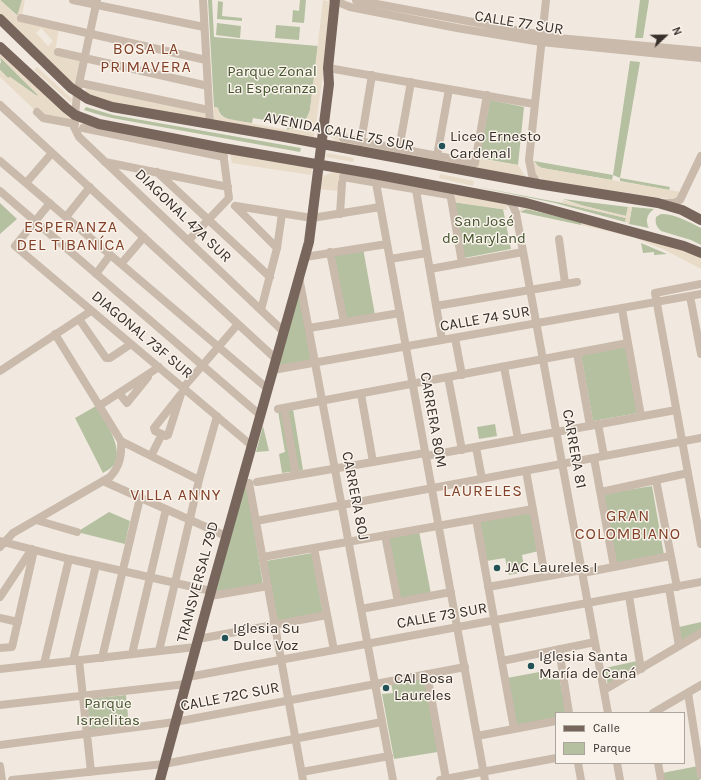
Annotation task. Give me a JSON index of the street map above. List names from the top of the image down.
{
  "streets": {
    "main road": ["AVENIDA CALLE 75 SUR", "CARRERA 80J", "TRANSVERSAL 79D"],
    "street": [
      "CALLE 77 SUR",
      "DIAGONAL 47A SUR",
      "CALLE 74 SUR",
      "DIAGONAL 73F SUR",
      "CARRERA 80M",
      "CARRERA 81",
      "CALLE 73 SUR",
      "CALLE 72C SUR"
    ]
  },
  "crossings": [
    ["CALLE 77 SUR", "CARRERA 80J"],
    ["AVENIDA CALLE 75 SUR", "CARRERA 80J"],
    ["DIAGONAL 47A SUR", "TRANSVERSAL 79D"],
    ["CALLE 74 SUR", "CARRERA 80M"],
    ["CALLE 74 SUR", "CARRERA 81"],
    ["CALLE 74 SUR", "CARRERA 80J"],
    ["CALLE 74 SUR", "TRANSVERSAL 79D"],
    ["DIAGONAL 73F SUR", "TRANSVERSAL 79D"],
    ["CARRERA 80M", "CALLE 73 SUR"],
    ["CARRERA 80M", "CALLE 72C SUR"],
    ["CARRERA 81", "CALLE 73 SUR"],
    ["CARRERA 80J", "TRANSVERSAL 79D"],
    ["CARRERA 80J", "CALLE 73 SUR"],
    ["CARRERA 80J", "CALLE 72C SUR"],
    ["TRANSVERSAL 79D", "CALLE 73 SUR"],
    ["TRANSVERSAL 79D", "CALLE 72C SUR"]
  ],
  "districts": [
    "BOSA LA PRIMAVERA",
    "ESPERANZA DEL TIBANÍCA",
    "LAURELES",
    "VILLA ANNY",
    "GRAN COLOMBIANO"
  ],
  "parks": ["Parque Zonal La Esperanza", "San José de Maryland", "Parque Israelitas"],
  "places": [
    "Liceo Ernesto Cardenal",
    "JAC Laureles I",
    "Iglesia Su Dulce Voz",
    "Iglesia Santa María de Caná",
    "CAI Bosa Laureles"
  ],
  "legend": ["Calle", "Parque"],
  "north": "right"
}
